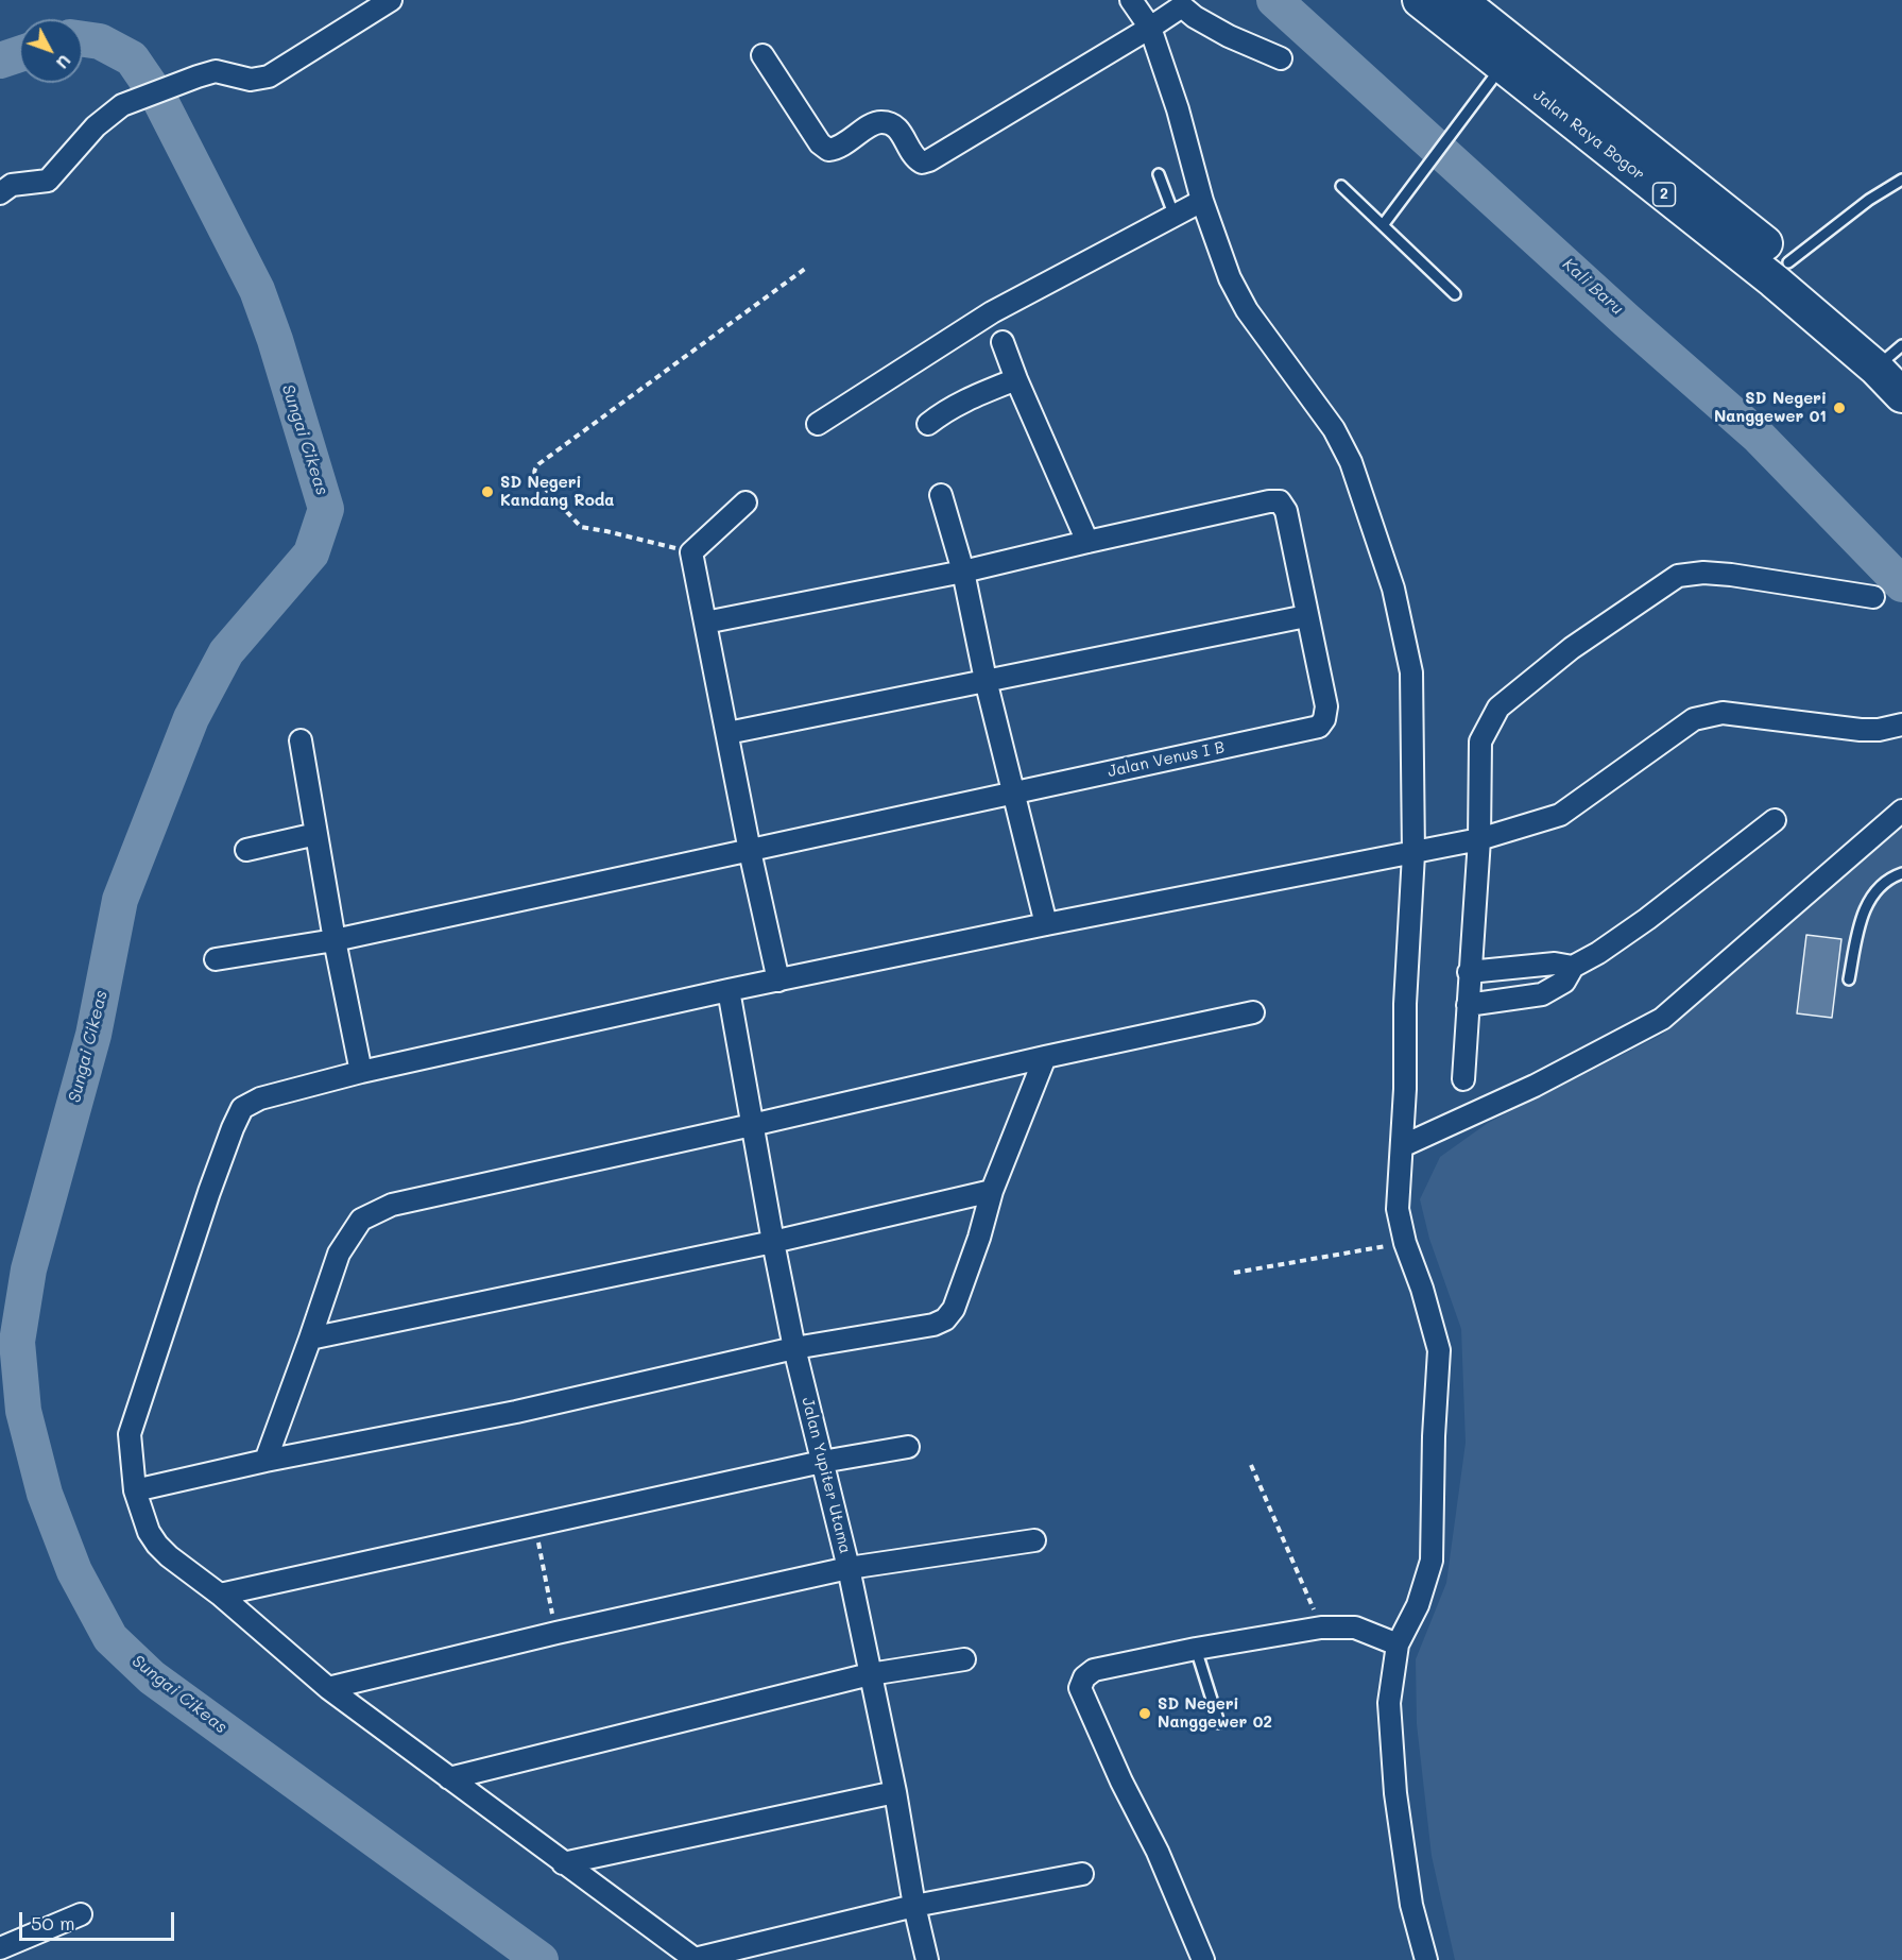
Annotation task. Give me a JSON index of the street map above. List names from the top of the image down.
{
  "streets": {
    "highway": ["Jalan Raya Bogor", "2"],
    "street": ["Jalan Venus I B", "Jalan Yupiter Utama"]
  },
  "water": ["Kali Baru", "Sungai Cikeas"],
  "places": ["SD Negeri Nanggewer 01", "SD Negeri Kandang Roda", "SD Negeri Nanggewer 02"],
  "scale_bar": "50 m",
  "north": "bottom right"
}
